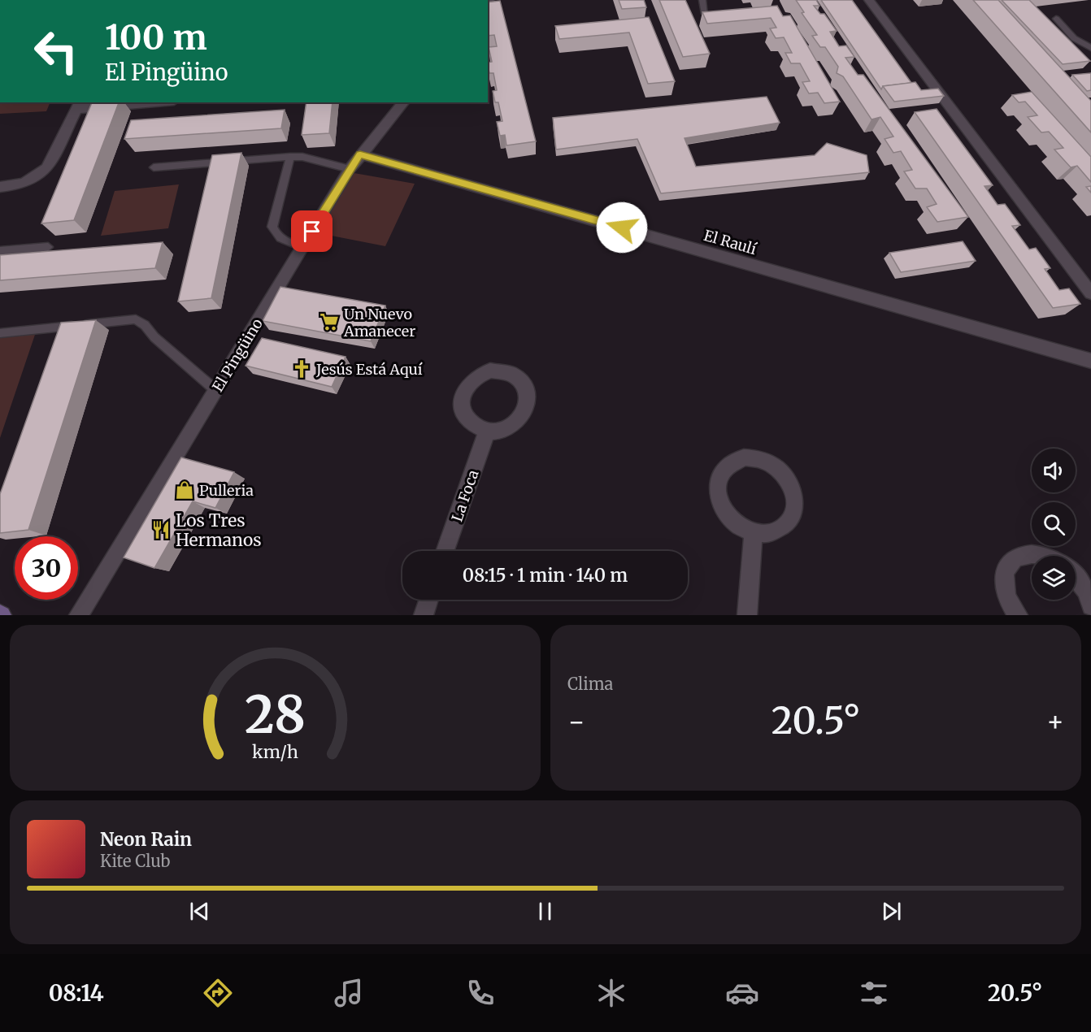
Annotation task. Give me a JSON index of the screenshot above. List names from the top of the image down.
{
  "streets": {
    "street": ["El Raulí", "El Pingüino", "La Foca"]
  },
  "crossings": [
    ["El Raulí", "El Pingüino"]
  ],
  "places": {
    "supermarket": ["Un Nuevo Amanecer"],
    "church": ["Jesús Está Aquí"],
    "shop": ["Pulleria"],
    "restaurant": ["Los Tres Hermanos"]
  },
  "page": {
    "turn": ["100 m", "El Pingüino"],
    "limit": "30",
    "trip": "08:15 · 1 min · 140 m",
    "tile": "Clima",
    "heat": ["−", "20.5°", "+"],
    "song": ["Neon Rain", "Kite Club"],
    "tabs": ["08:14", "20.5°"],
    "gauge": ["28", "km/h"]
  }
}
